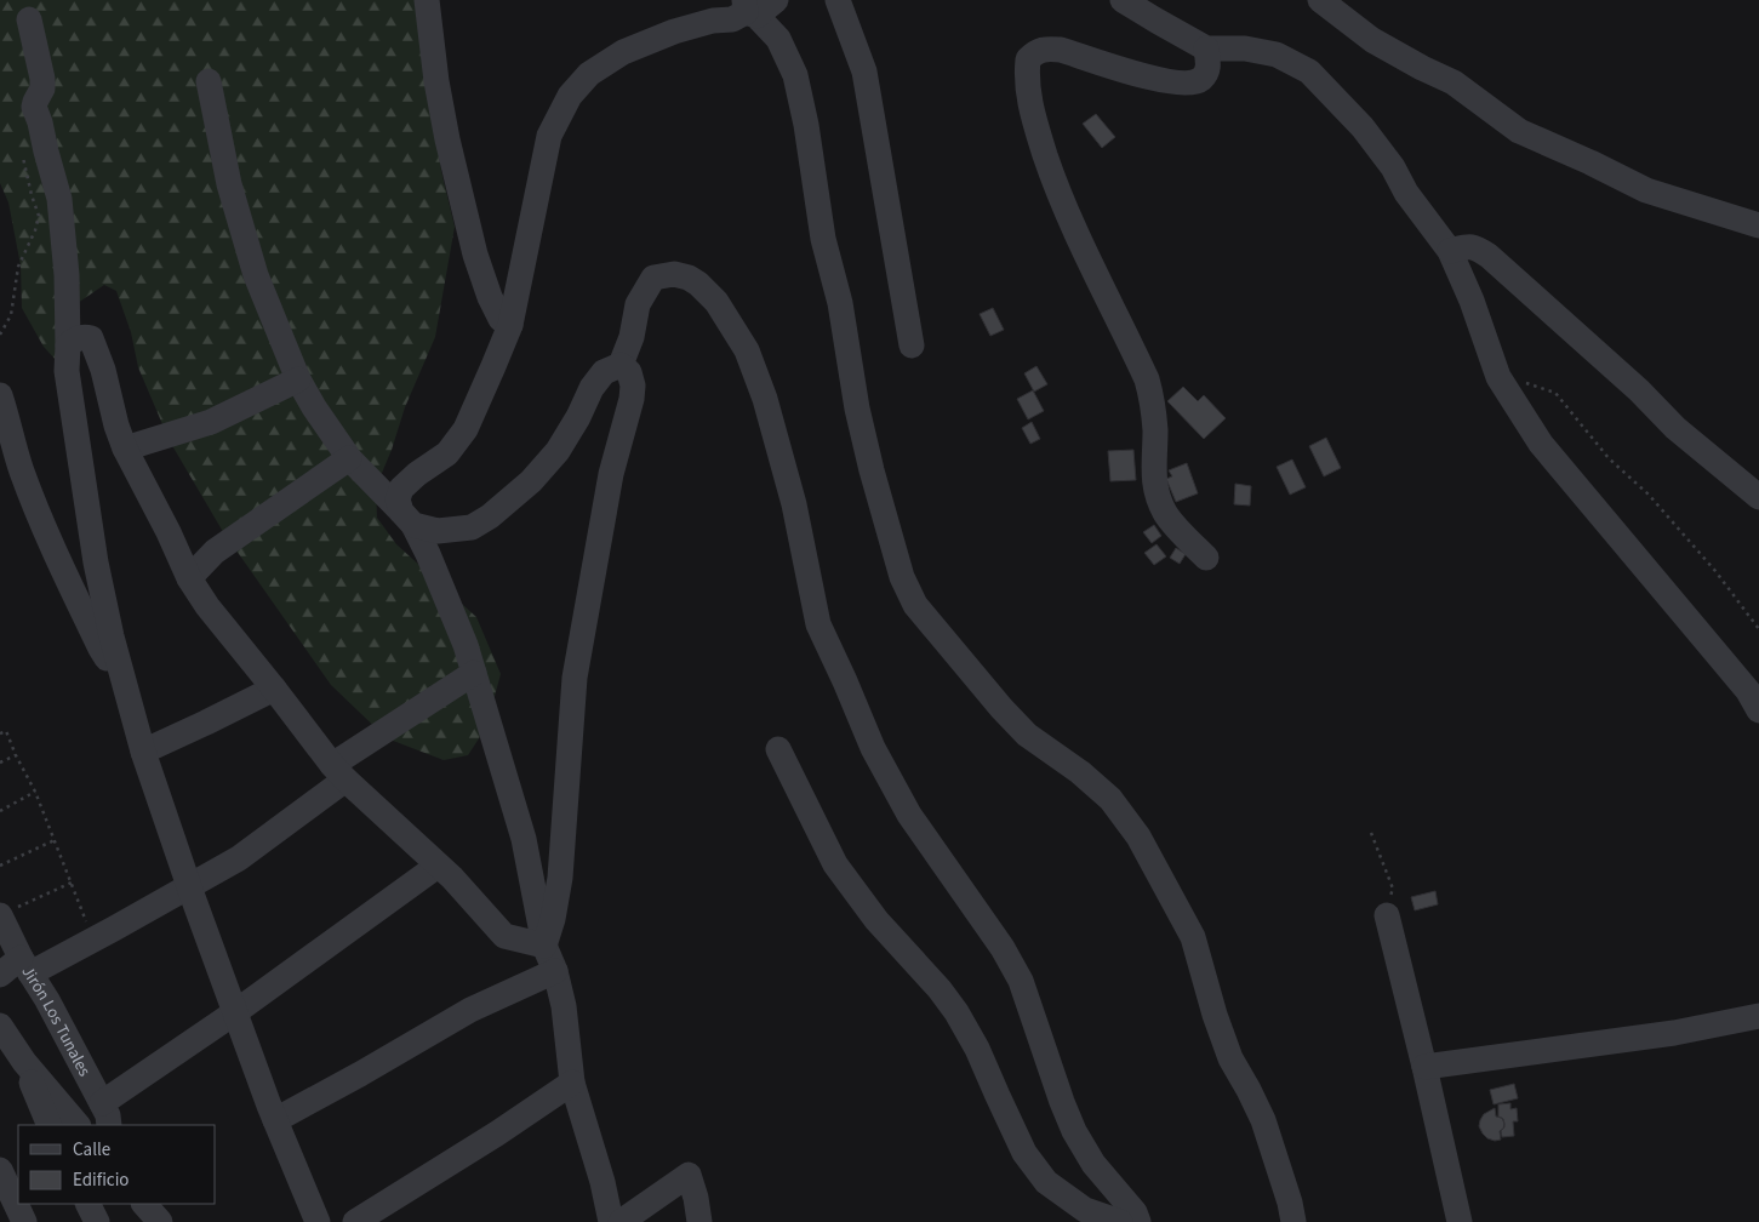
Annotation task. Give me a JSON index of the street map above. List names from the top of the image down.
{
  "streets": {
    "street": ["Jirón Los Tunales"]
  },
  "legend": ["Calle", "Edificio"]
}
